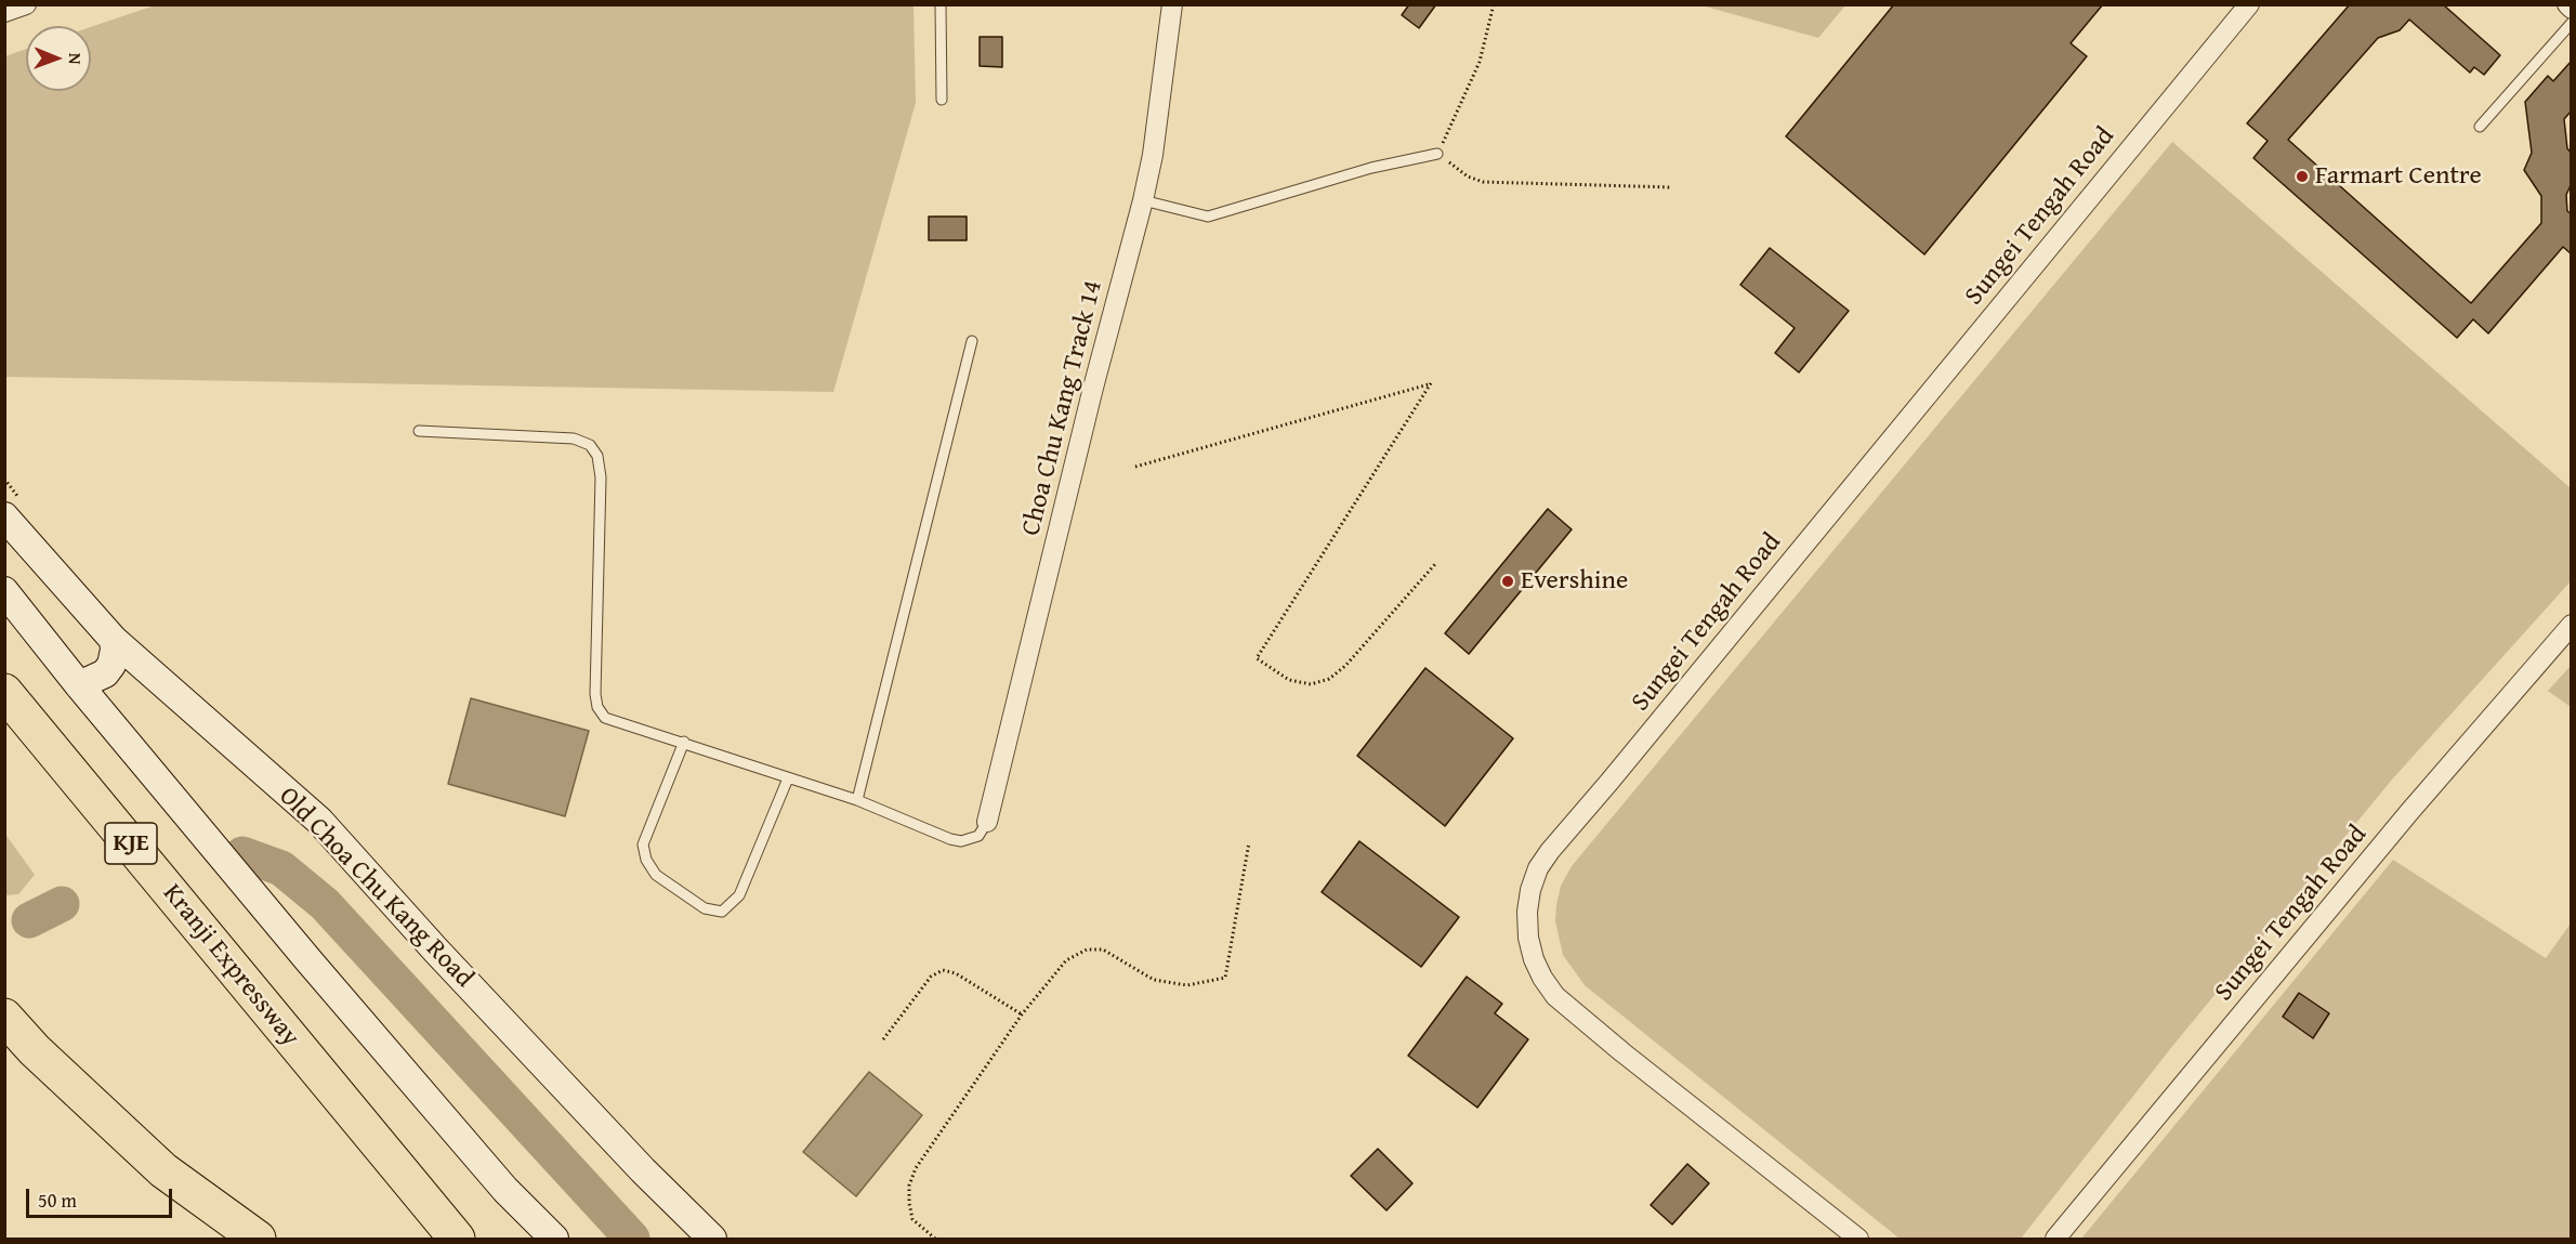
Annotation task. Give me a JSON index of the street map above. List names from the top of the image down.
{
  "streets": {
    "highway": ["KJE", "Kranji Expressway"],
    "main road": ["Old Choa Chu Kang Road"],
    "street": ["Sungei Tengah Road", "Choa Chu Kang Track 14"]
  },
  "places": ["Farmart Centre", "Evershine"],
  "scale_bar": "50 m",
  "north": "right"
}
